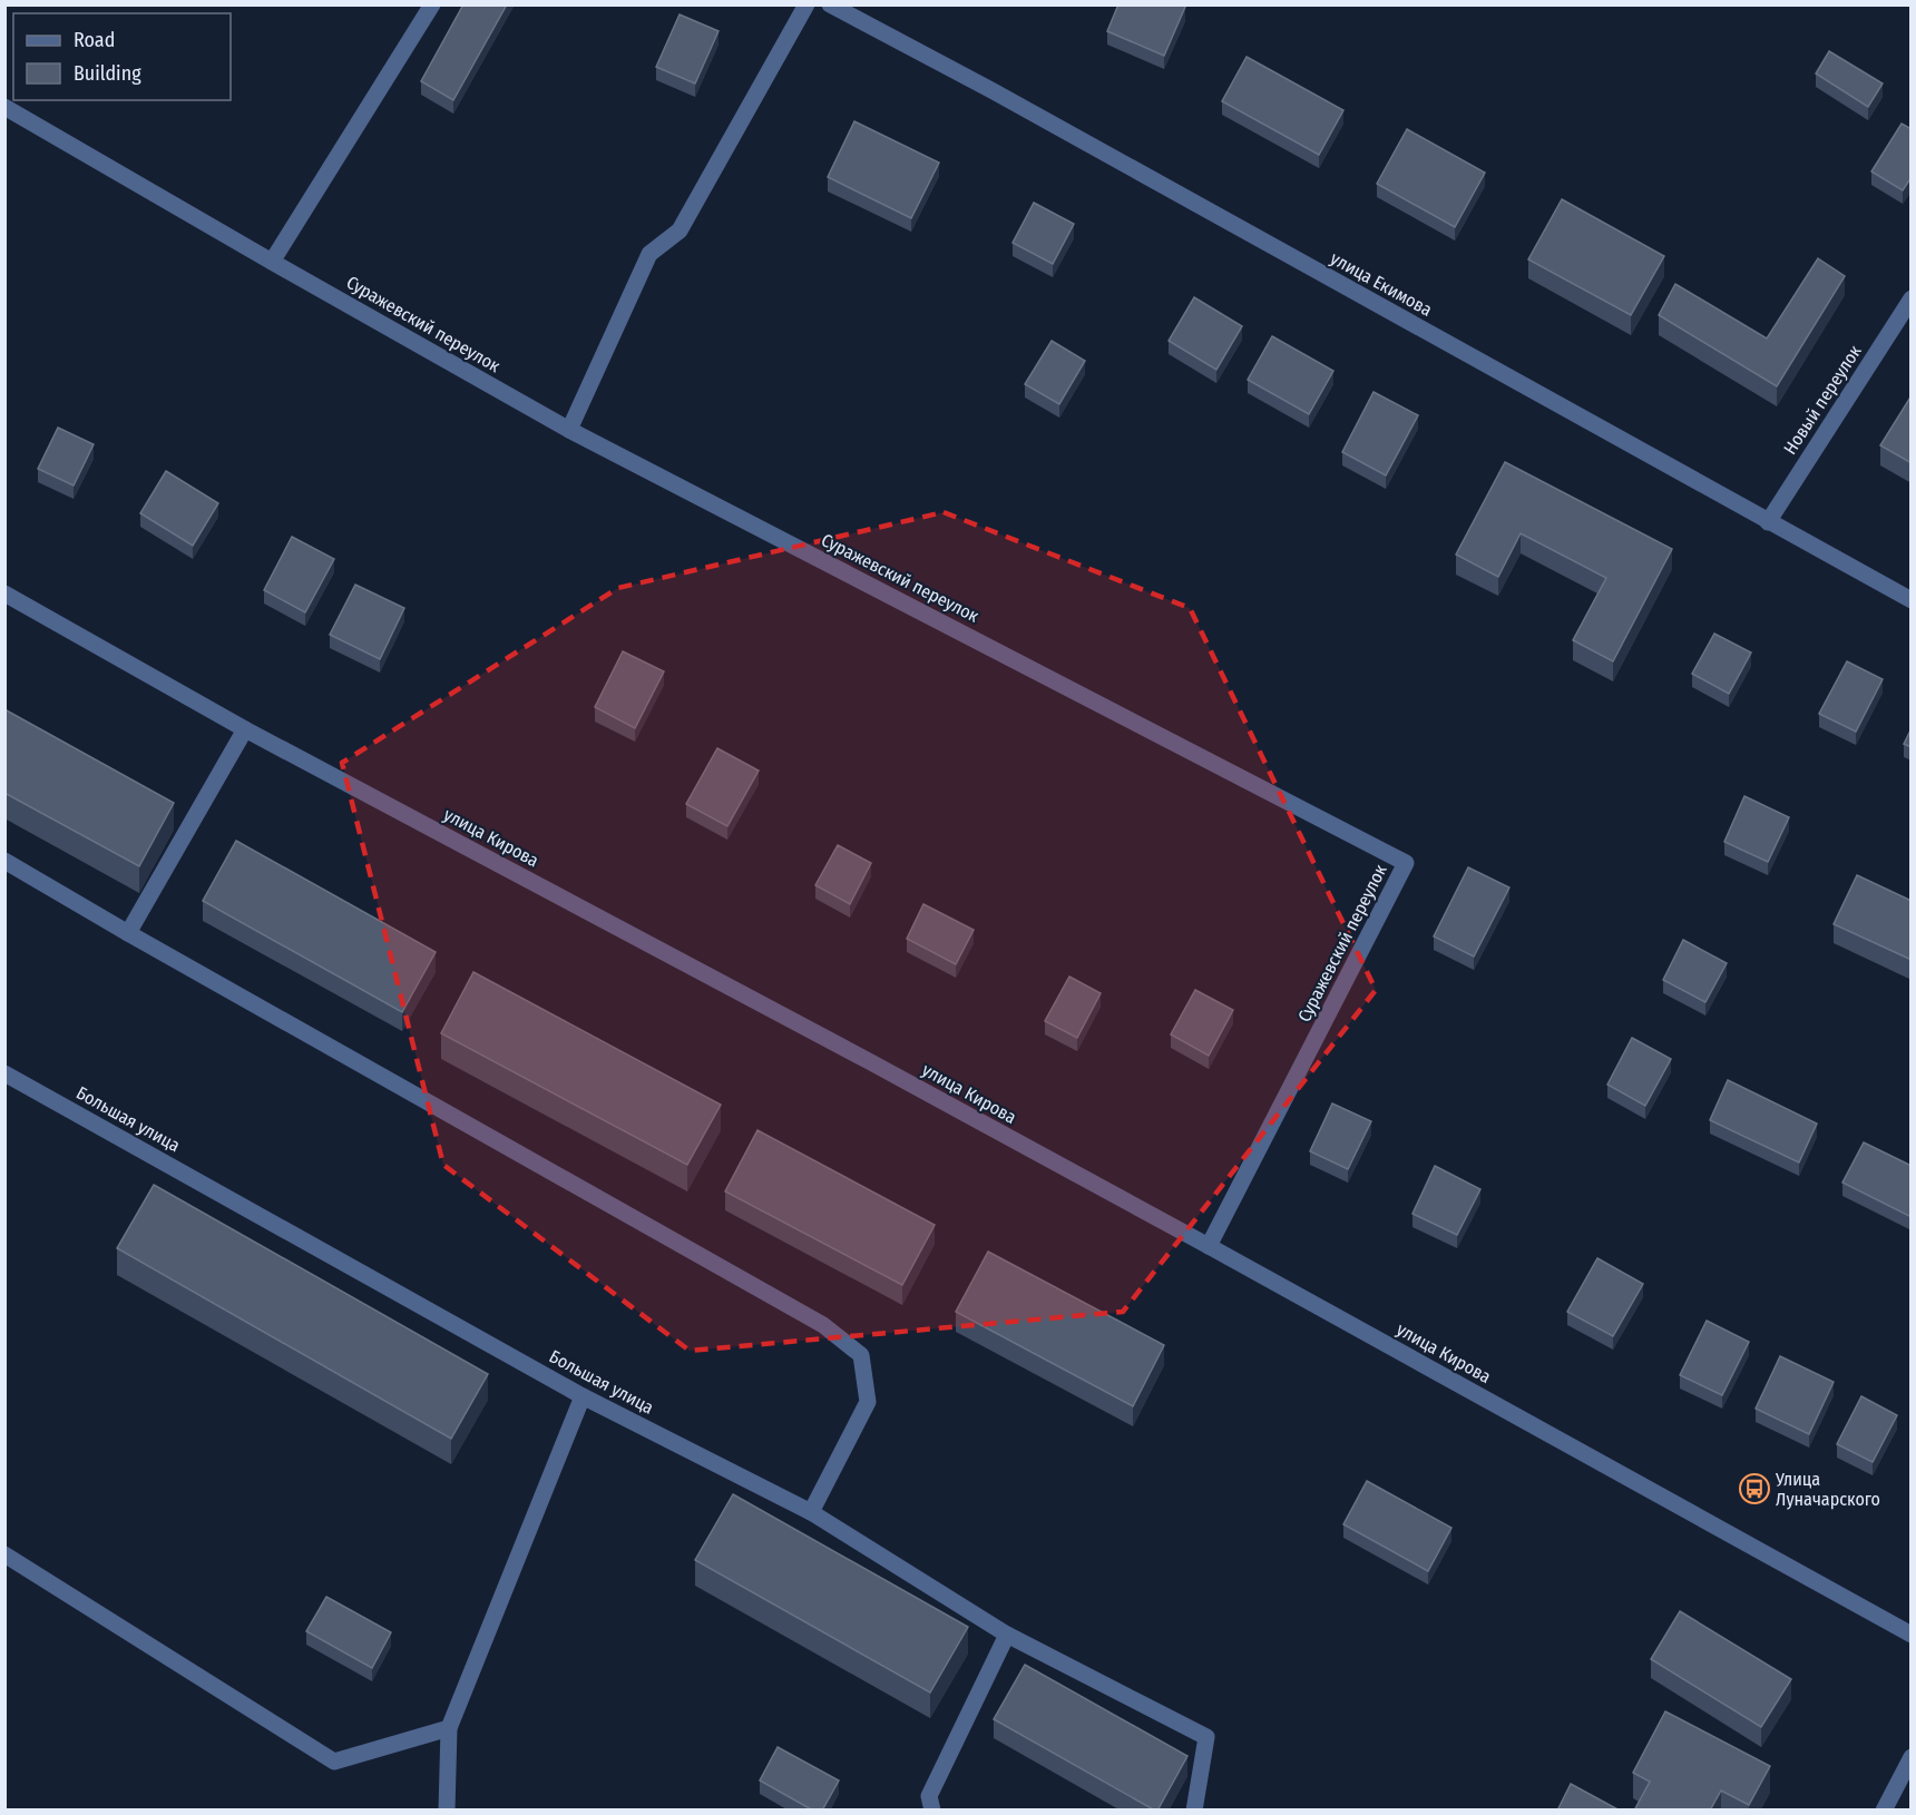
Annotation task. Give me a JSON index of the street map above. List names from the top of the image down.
{
  "streets": {
    "street": [
      "улица Екимова",
      "Суражевский переулок",
      "Новый переулок",
      "улица Кирова",
      "Большая улица"
    ]
  },
  "crossings": [
    ["улица Екимова", "Новый переулок"],
    ["Суражевский переулок", "улица Кирова"]
  ],
  "places": {
    "bus stop": ["Улица Луначарского"]
  },
  "legend": ["Road", "Building"]
}
